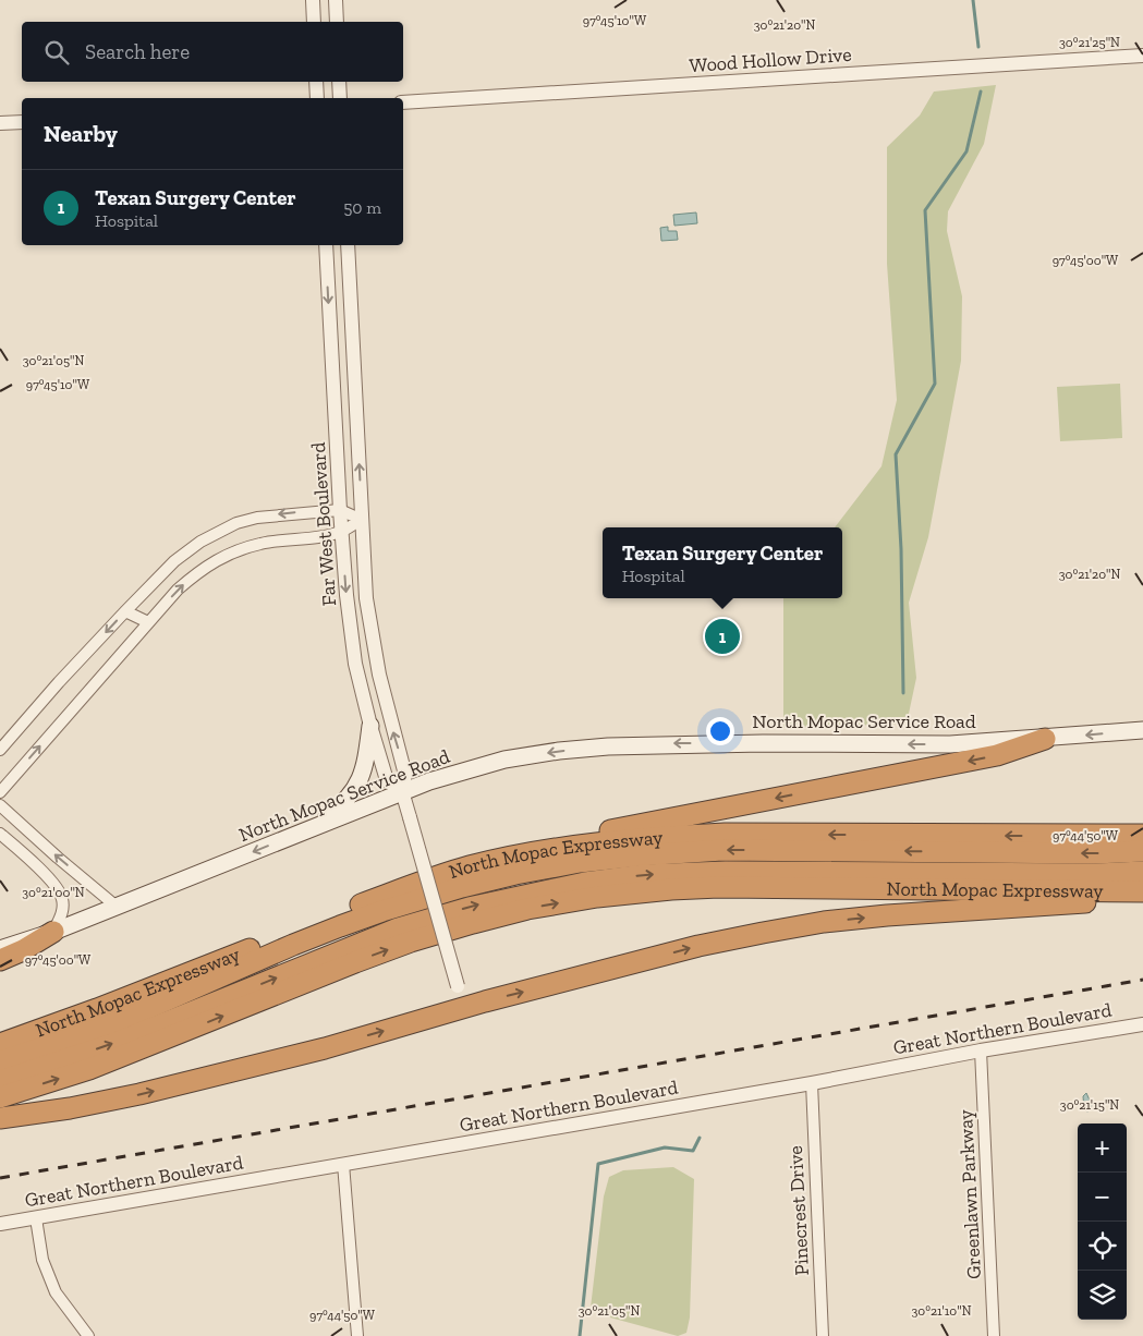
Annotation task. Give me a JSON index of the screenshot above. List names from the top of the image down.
{
  "streets": {
    "highway": ["North Mopac Expressway"],
    "main road": ["North Mopac Service Road"],
    "street": [
      "Wood Hollow Drive",
      "Far West Boulevard",
      "Great Northern Boulevard",
      "Greenlawn Parkway",
      "Pinecrest Drive"
    ]
  },
  "crossings": [
    ["Far West Boulevard", "North Mopac Service Road"],
    ["Great Northern Boulevard", "Greenlawn Parkway"],
    ["Great Northern Boulevard", "Pinecrest Drive"]
  ],
  "one_way": ["North Mopac Service Road"],
  "page": {
    "search": "Search here",
    "heading": "Nearby",
    "list": [
      {
        "mark": "1",
        "name": "Texan Surgery Center",
        "note": "Hospital",
        "value": "50 m"
      }
    ],
    "popup": ["Texan Surgery Center", "Hospital"],
    "pins": "1",
    "map_buttons": ["+", "−"]
  },
  "coordinates": [
    "97°45'10\"W",
    "30°21'20\"N",
    "30°21'25\"N",
    "97°45'00\"W",
    "30°21'05\"N",
    "97°44'50\"W",
    "30°21'00\"N",
    "30°21'15\"N",
    "30°21'10\"N"
  ]
}
